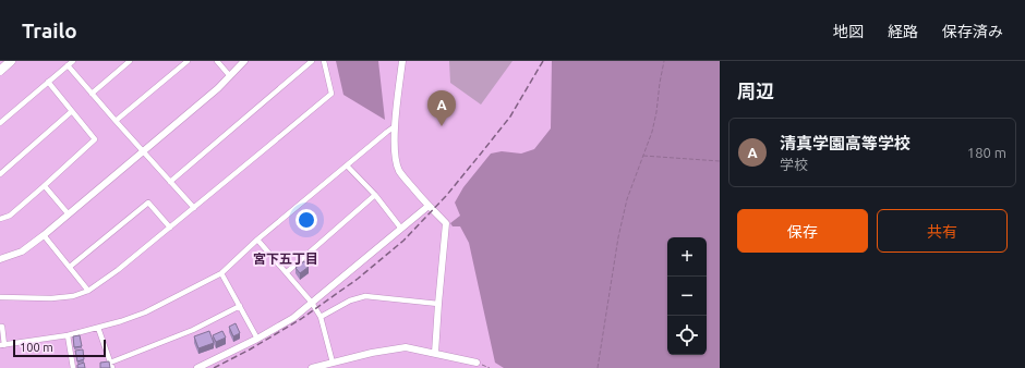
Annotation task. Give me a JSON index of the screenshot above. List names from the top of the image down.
{
  "districts": ["宮下五丁目"],
  "scale_bar": "100 m",
  "page": {
    "header": "Trailo",
    "nav": ["地図", "経路", "保存済み"],
    "heading": "周辺",
    "pins": "A",
    "list": [
      {
        "mark": "A",
        "name": "清真学園高等学校",
        "note": "学校",
        "value": "180 m"
      }
    ],
    "buttons": ["保存", "共有"],
    "map_buttons": ["+", "−"],
    "scale": "100 m"
  }
}
